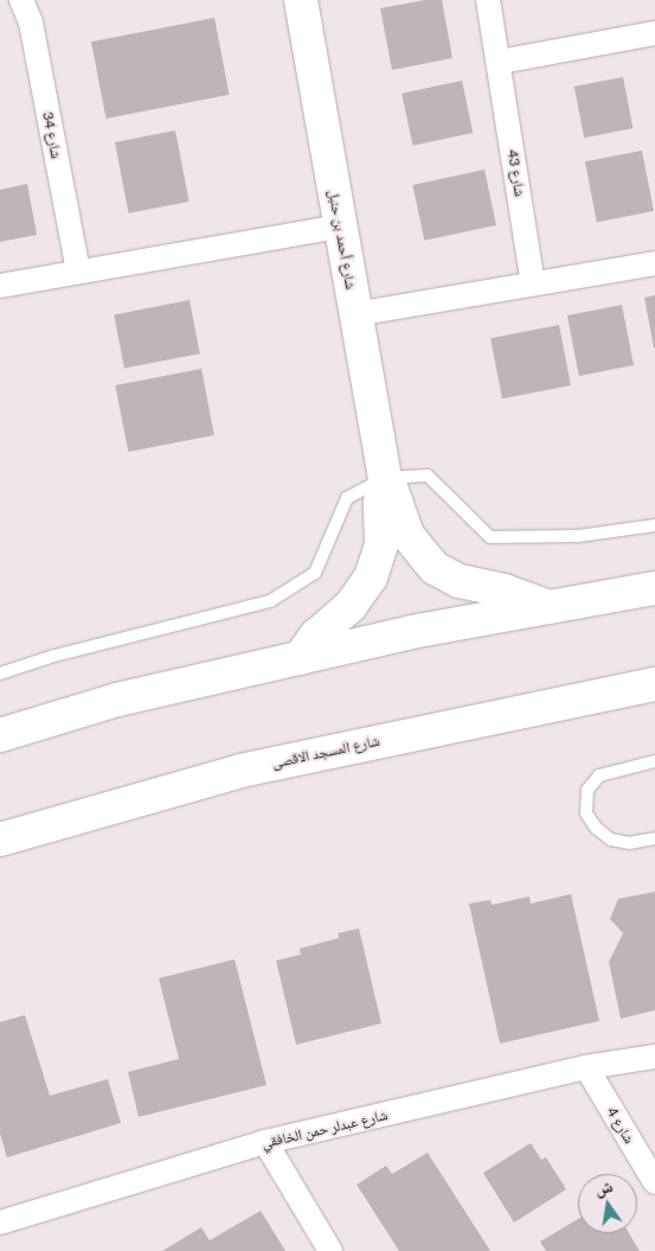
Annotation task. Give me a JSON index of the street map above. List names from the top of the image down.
{
  "streets": {
    "main road": ["شارع أحمد بن حنبل", "شارع المسجد الاقصى"],
    "street": [
      "شارع 34",
      "شارع 43",
      "شارع 4",
      "شارع عبدلر حمن الخافقي"
    ]
  },
  "crossings": [
    ["شارع 4", "شارع عبدلر حمن الخافقي"]
  ],
  "north": "top"
}
